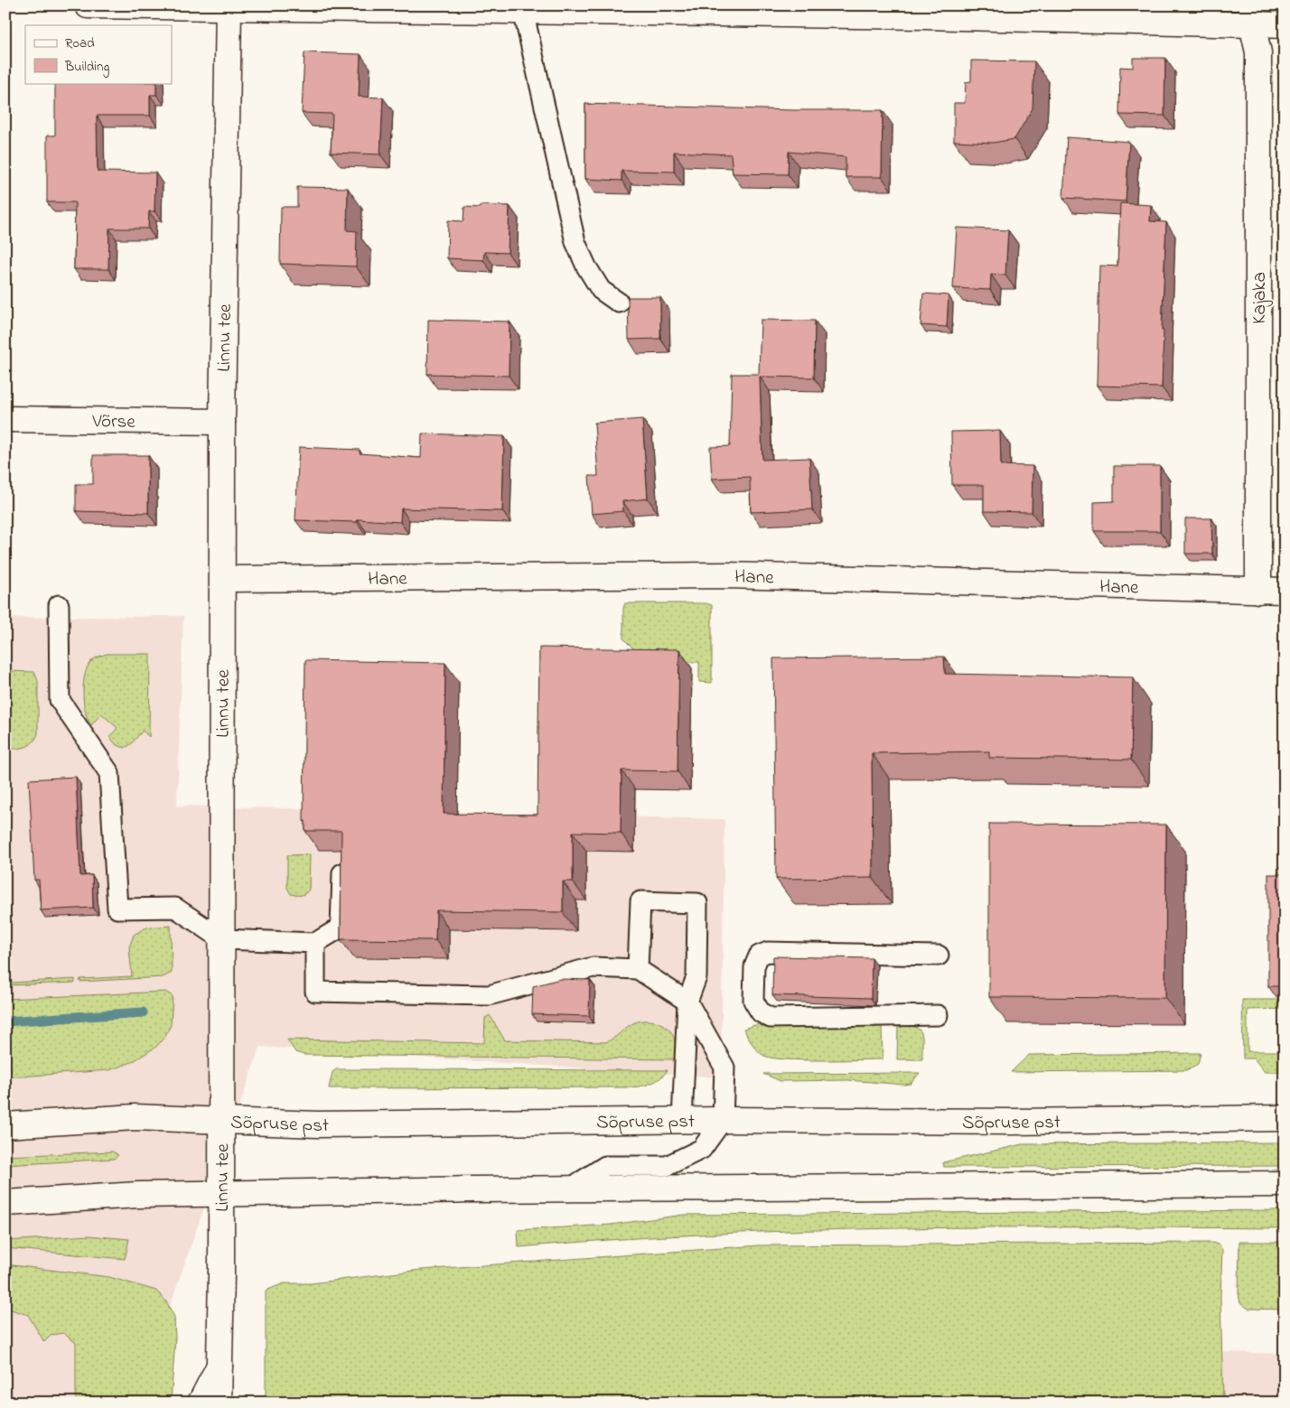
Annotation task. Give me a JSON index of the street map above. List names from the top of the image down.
{
  "streets": {
    "street": [
      "Kajaka",
      "Linnu tee",
      "Võrse",
      "Hane",
      "Sõpruse pst"
    ]
  },
  "crossings": [
    ["Kajaka", "Hane"],
    ["Linnu tee", "Võrse"],
    ["Linnu tee", "Hane"],
    ["Linnu tee", "Sõpruse pst"]
  ],
  "legend": ["Road", "Building"]
}
